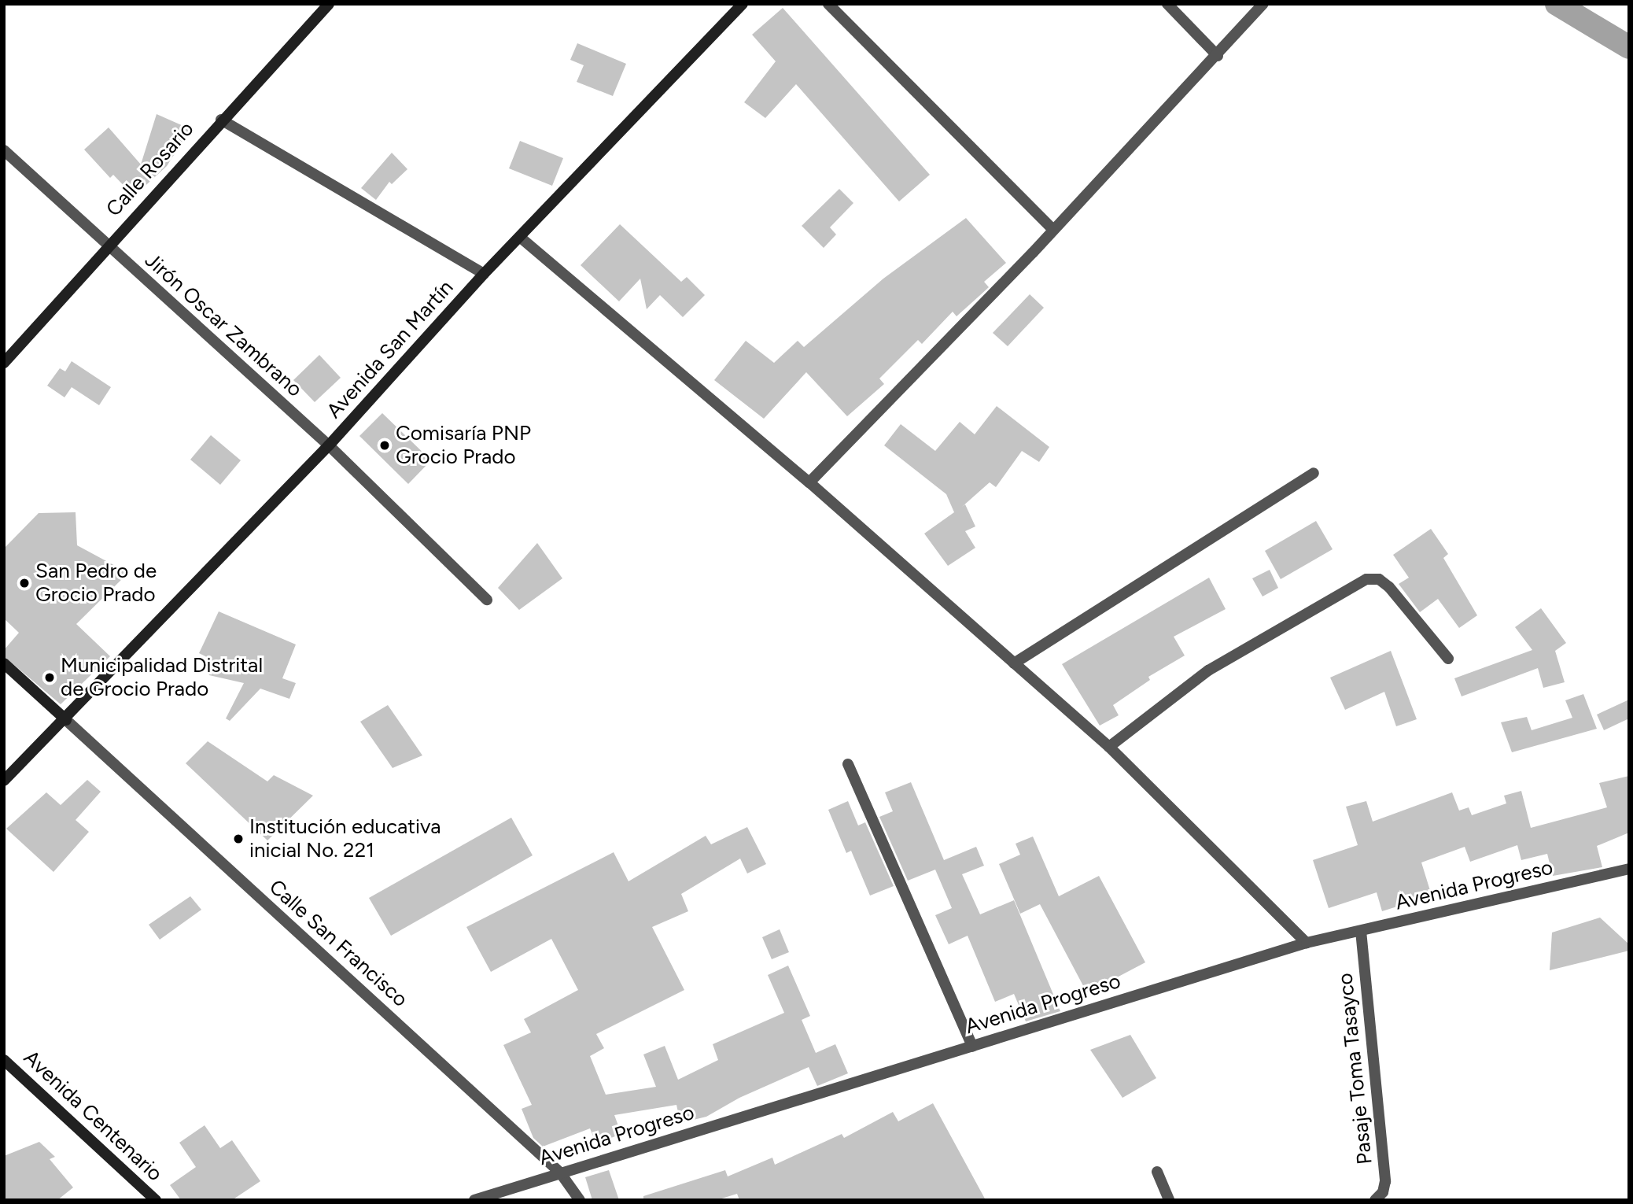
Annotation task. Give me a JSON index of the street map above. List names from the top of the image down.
{
  "streets": {
    "main road": ["Calle Rosario", "Avenida San Martín", "Avenida Centenario"],
    "street": [
      "Jirón Oscar Zambrano",
      "Avenida Progreso",
      "Calle San Francisco",
      "Pasaje Toma Tasayco"
    ]
  },
  "crossings": [
    ["Calle Rosario", "Jirón Oscar Zambrano"],
    ["Jirón Oscar Zambrano", "Avenida San Martín"],
    ["Avenida San Martín", "Calle San Francisco"],
    ["Avenida Progreso", "Calle San Francisco"],
    ["Avenida Progreso", "Pasaje Toma Tasayco"]
  ],
  "places": [
    "Comisaría PNP Grocio Prado",
    "San Pedro de Grocio Prado",
    "Municipalidad Distrital de Grocio Prado",
    "Institución educativa inicial No. 221"
  ]
}
